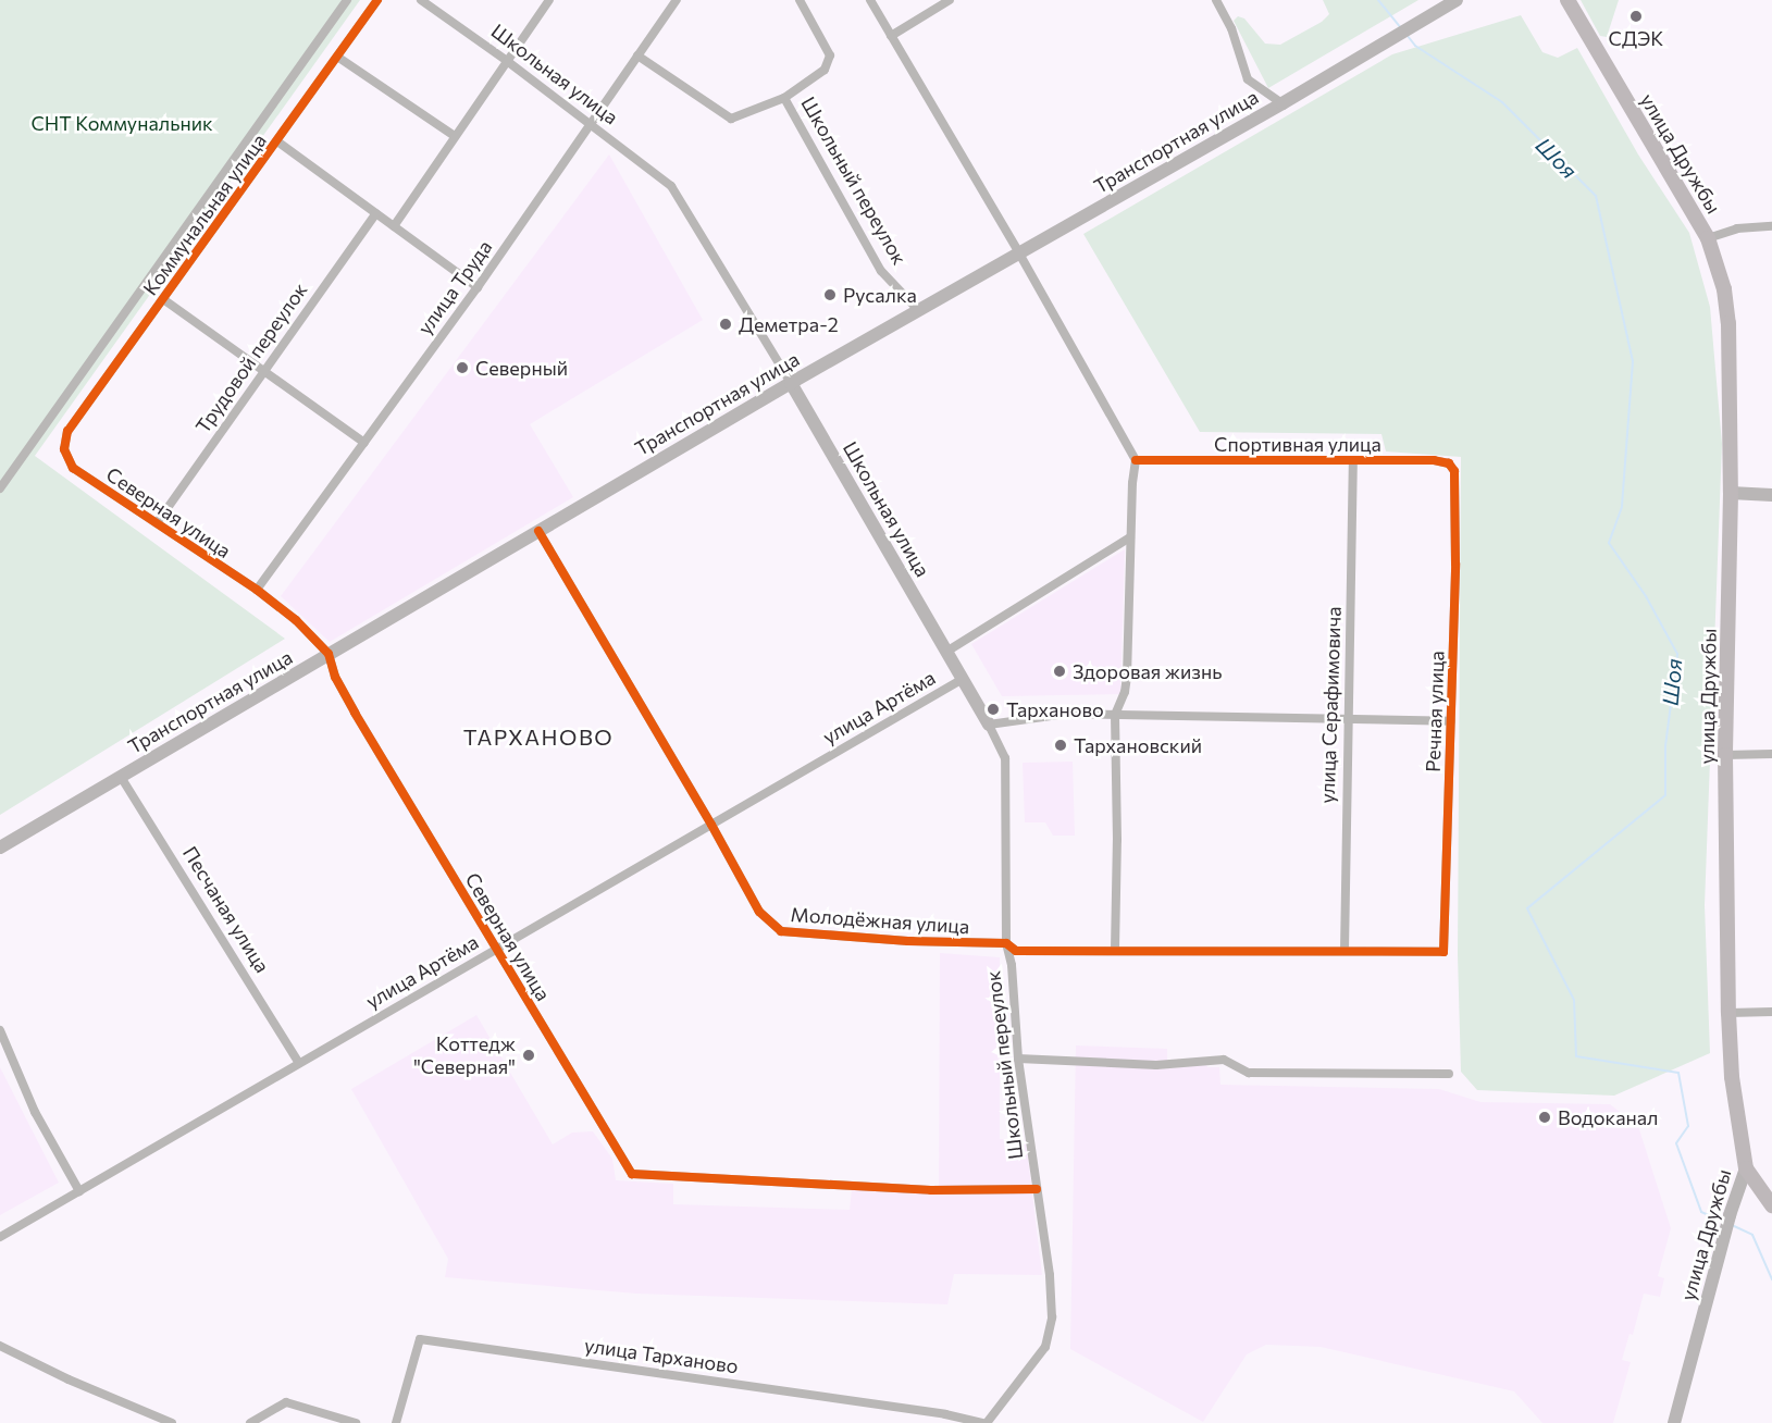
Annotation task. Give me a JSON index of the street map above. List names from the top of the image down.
{
  "streets": {
    "main road": ["улица Дружбы"],
    "street": [
      "Школьная улица",
      "Транспортная улица",
      "Школьный переулок",
      "Коммунальная улица",
      "улица Труда",
      "Трудовой переулок",
      "Спортивная улица",
      "Северная улица",
      "улица Серафимовича",
      "улица Артёма",
      "Речная улица",
      "Песчаная улица",
      "Молодёжная улица",
      "улица Тарханово"
    ]
  },
  "crossings": [
    ["Школьная улица", "Транспортная улица"],
    ["Школьная улица", "Школьный переулок"],
    ["Школьная улица", "улица Труда"],
    ["Школьная улица", "улица Артёма"],
    ["Транспортная улица", "Школьный переулок"],
    ["Транспортная улица", "Северная улица"],
    ["Транспортная улица", "Песчаная улица"],
    ["Транспортная улица", "Молодёжная улица"],
    ["Школьный переулок", "Северная улица"],
    ["Школьный переулок", "Молодёжная улица"],
    ["Школьный переулок", "улица Тарханово"],
    ["Коммунальная улица", "Северная улица"],
    ["улица Труда", "Северная улица"],
    ["Трудовой переулок", "Северная улица"],
    ["Спортивная улица", "улица Серафимовича"],
    ["Спортивная улица", "Речная улица"],
    ["Северная улица", "улица Артёма"],
    ["улица Серафимовича", "Молодёжная улица"],
    ["улица Артёма", "Песчаная улица"],
    ["улица Артёма", "Молодёжная улица"],
    ["Речная улица", "Молодёжная улица"]
  ],
  "districts": ["ТАРХАНОВО"],
  "water": ["Шоя"],
  "parks": ["СНТ Коммунальник"],
  "places": [
    "СДЭК",
    "Русалка",
    "Деметра-2",
    "Северный",
    "Здоровая жизнь",
    "Тарханово",
    "Тархановский",
    "Коттедж \"Северная\"",
    "Водоканал"
  ]
}
